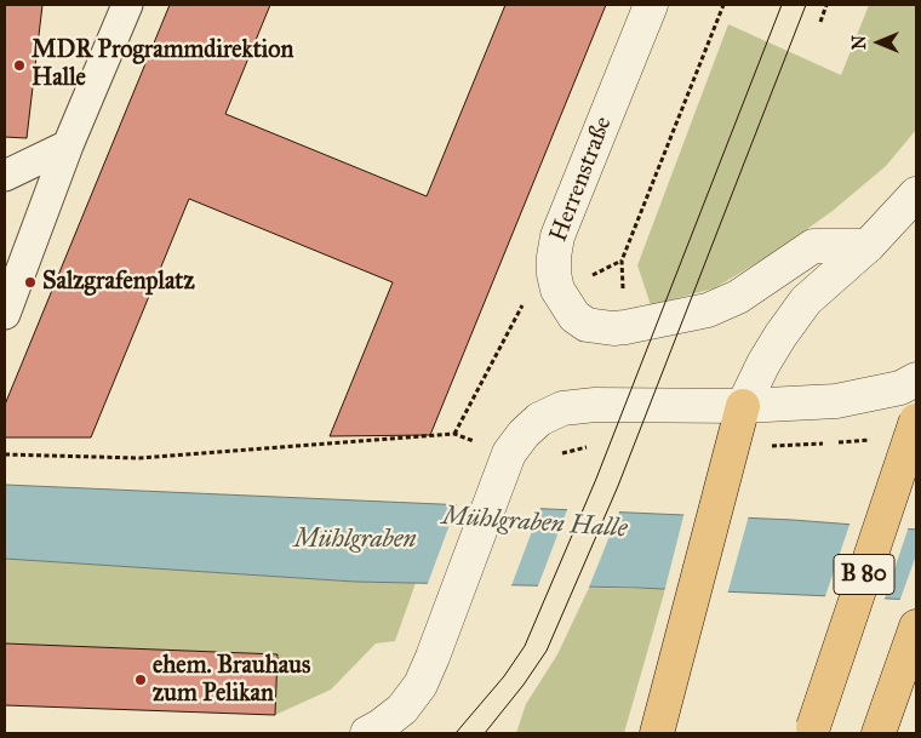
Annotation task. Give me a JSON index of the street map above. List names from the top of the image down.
{
  "streets": {
    "main road": ["B 80"],
    "street": ["Herrenstraße"]
  },
  "water": ["Mühlgraben Halle", "Mühlgraben"],
  "places": ["MDR Programmdirektion Halle", "Salzgrafenplatz", "ehem. Brauhaus zum Pelikan"],
  "north": "left"
}
